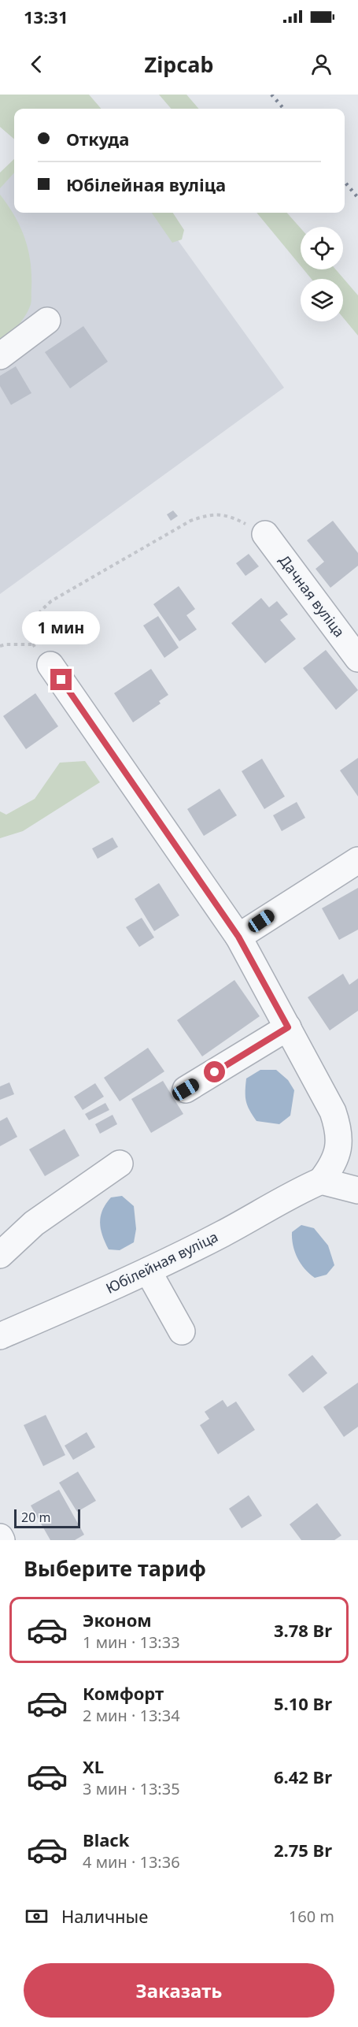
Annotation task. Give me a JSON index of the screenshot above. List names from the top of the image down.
{
  "streets": {
    "street": ["Дачная вуліца", "Юбілейная вуліца"]
  },
  "scale_bar": "20 m",
  "page": {
    "status": "13:31",
    "header": "Zipcab",
    "banner": ["Откуда", "Юбілейная вуліца"],
    "bubble": "1 мин",
    "scale": "20 m",
    "heading": "Выберите тариф",
    "list": [
      {
        "name": "Эконом",
        "note": "1 мин · 13:33",
        "value": "3.78 Br"
      },
      {
        "name": "Комфорт",
        "note": "2 мин · 13:34",
        "value": "5.10 Br"
      },
      {
        "name": "XL",
        "note": "3 мин · 13:35",
        "value": "6.42 Br"
      },
      {
        "name": "Black",
        "note": "4 мин · 13:36",
        "value": "2.75 Br"
      }
    ],
    "pay": ["Наличные", "160 m"],
    "buttons": "Заказать"
  }
}
